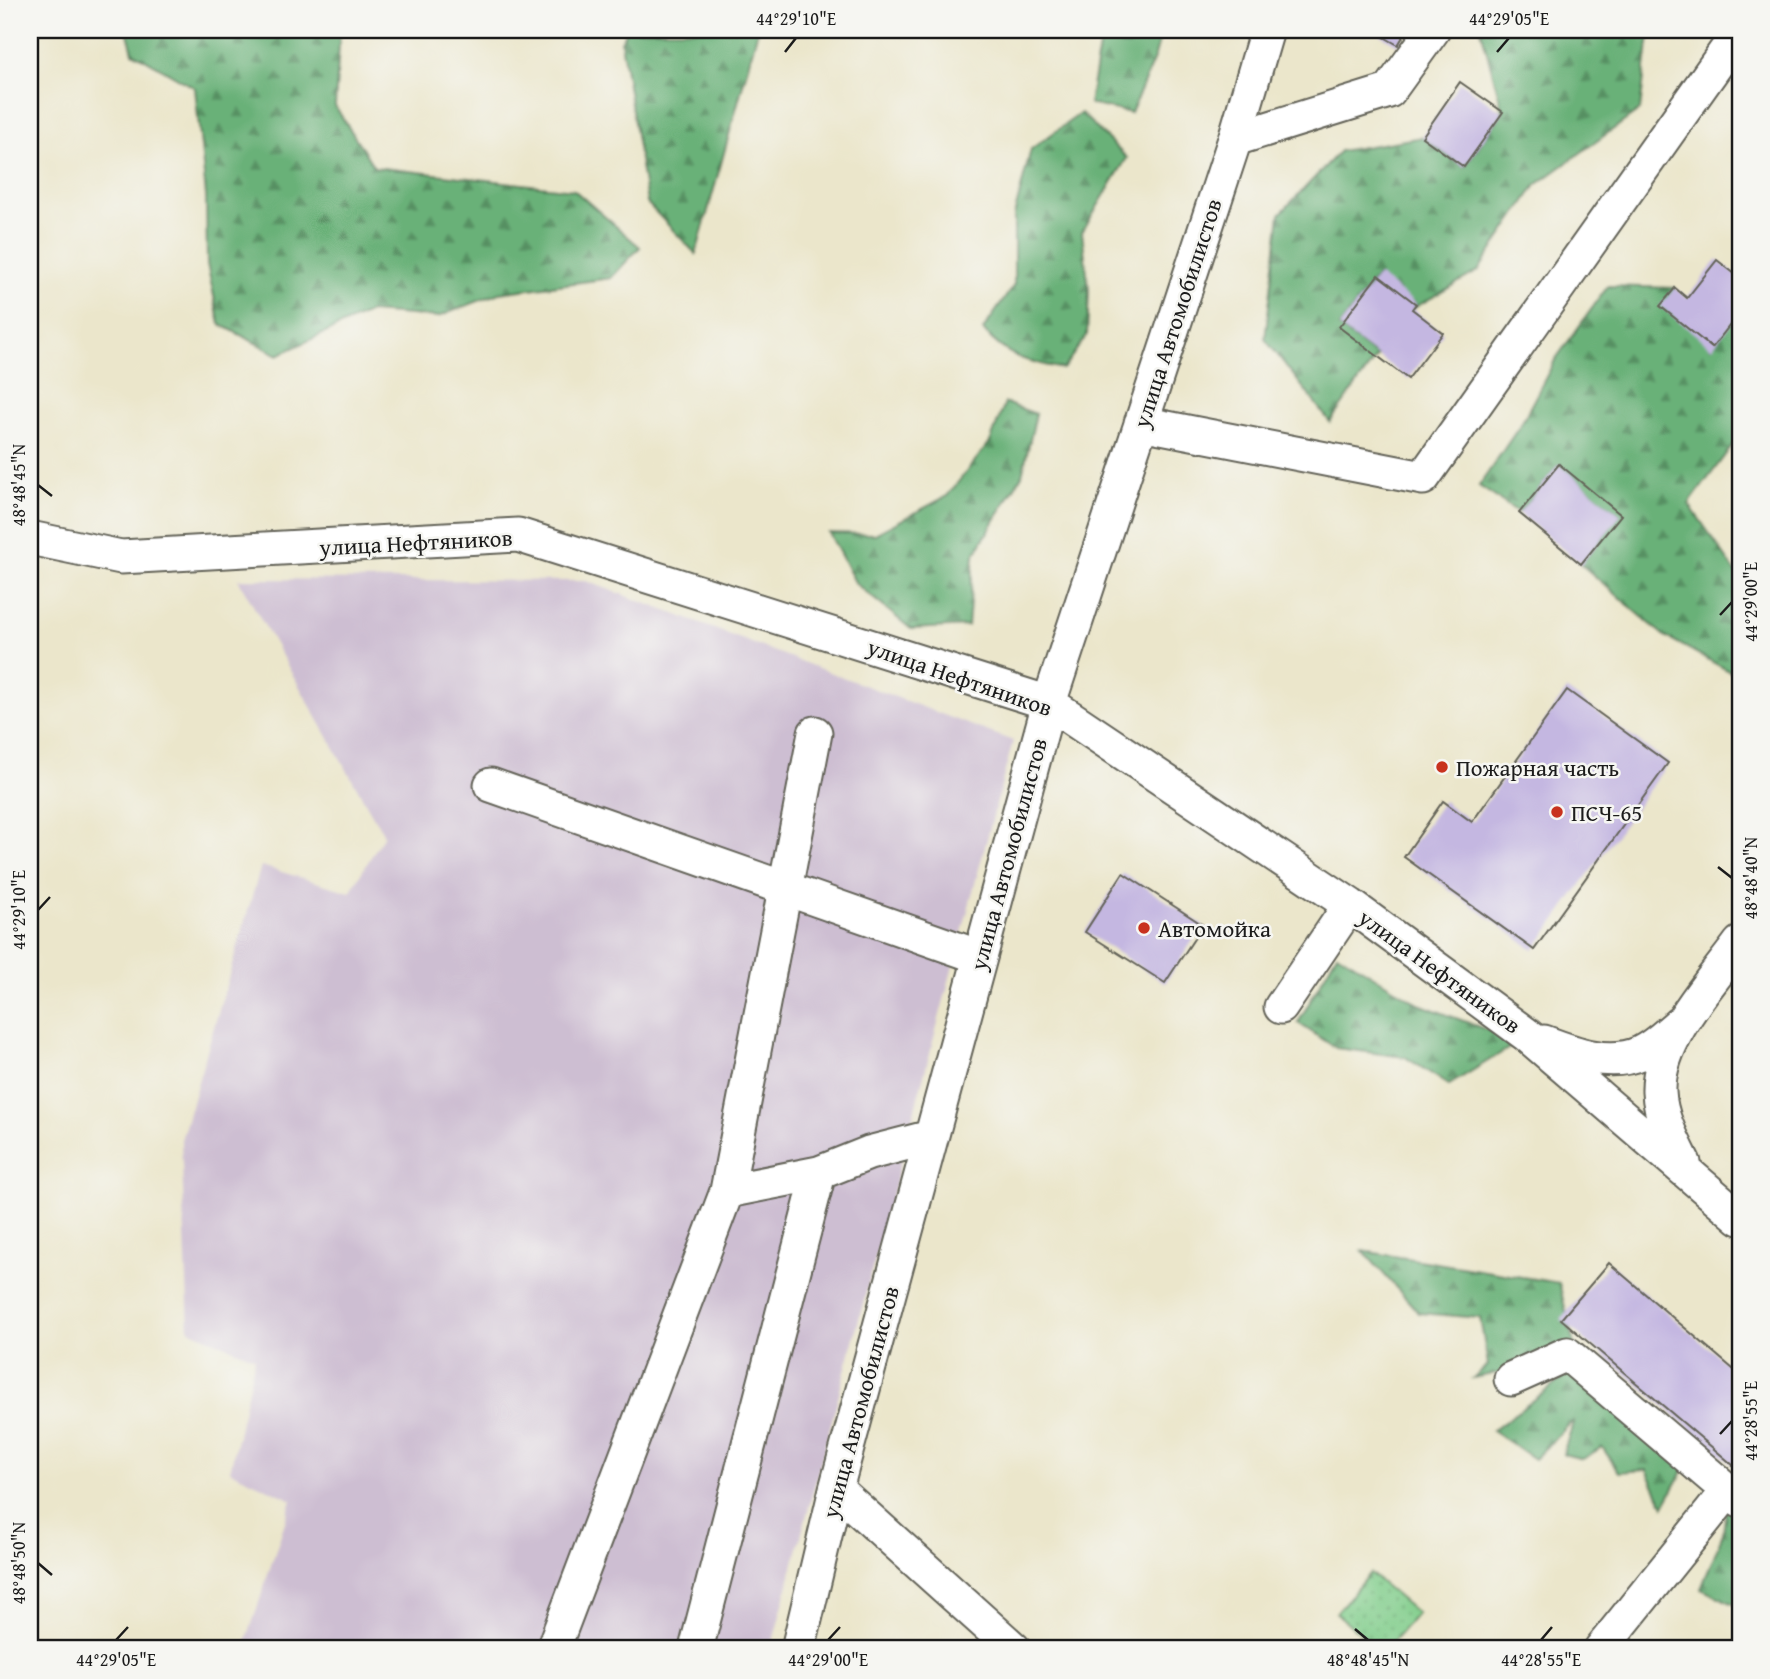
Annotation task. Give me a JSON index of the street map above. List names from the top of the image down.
{
  "streets": {
    "street": ["улица Автомобилистов", "улица Нефтяников"]
  },
  "crossings": [
    ["улица Автомобилистов", "улица Нефтяников"]
  ],
  "places": ["Пожарная часть", "ПСЧ-65", "Автомойка"],
  "coordinates": [
    "44°29'10\"E",
    "44°29'05\"E",
    "48°48'45\"N",
    "44°29'00\"E",
    "48°48'40\"N",
    "44°28'55\"E",
    "48°48'50\"N"
  ]
}
